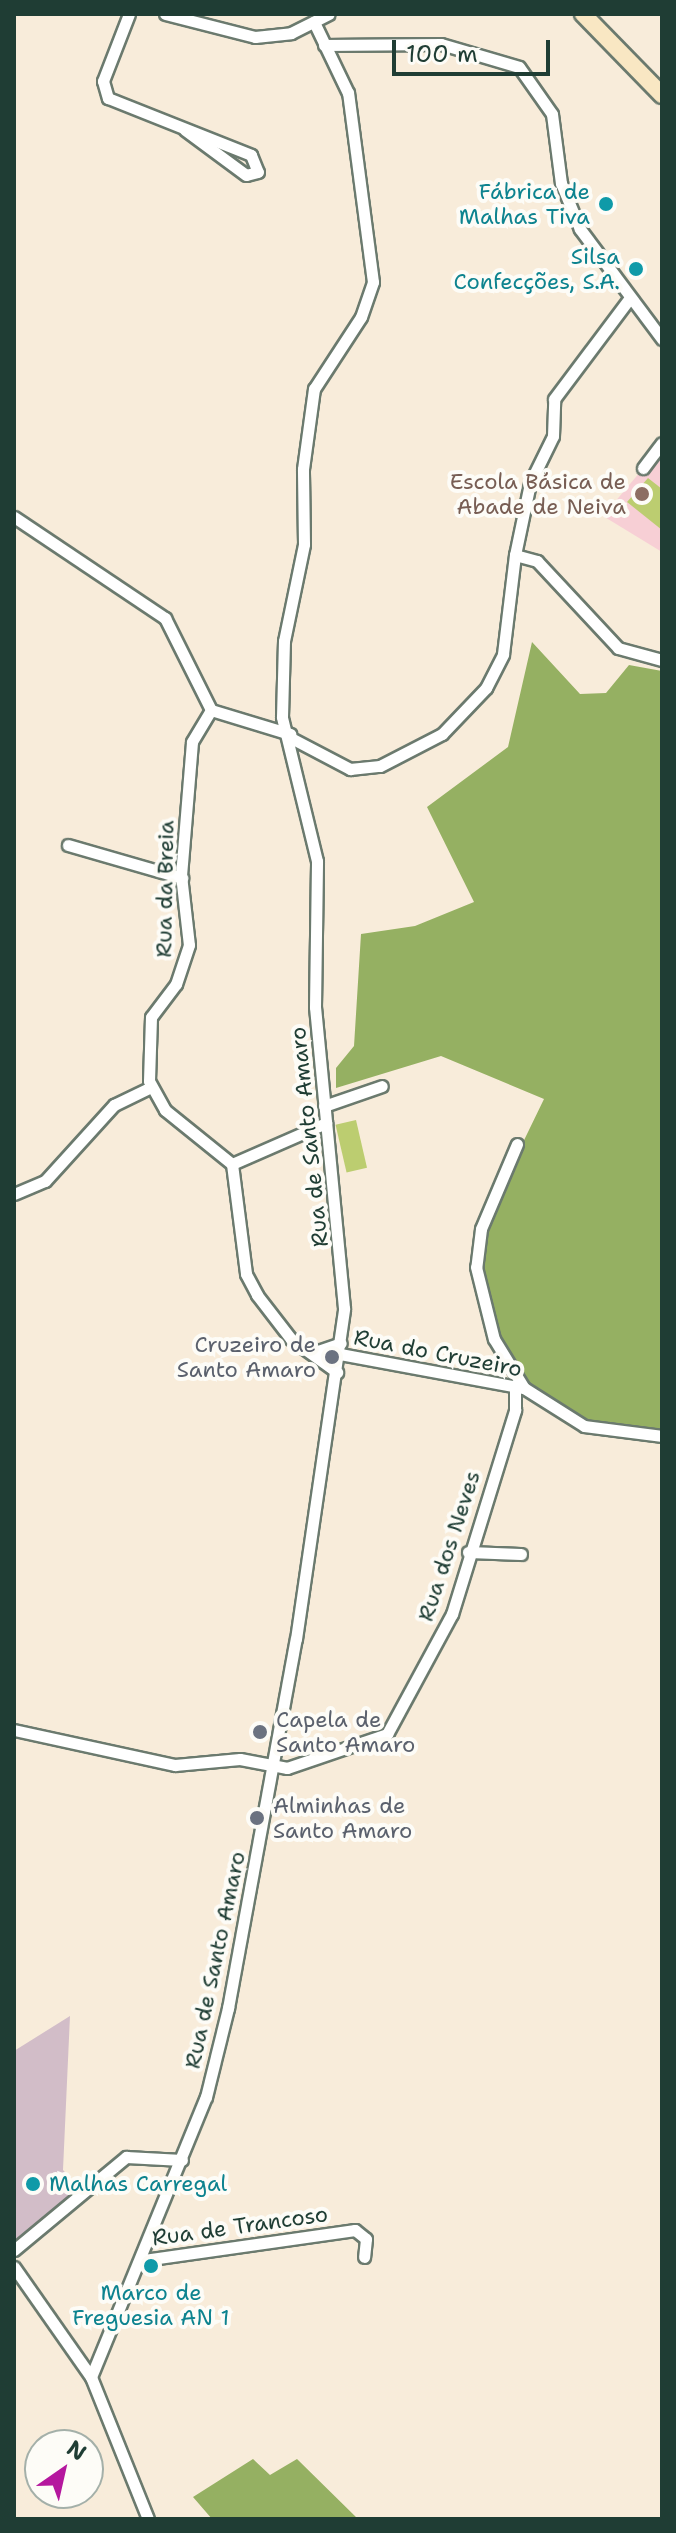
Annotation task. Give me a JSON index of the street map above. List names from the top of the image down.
{
  "streets": {
    "street": [
      "Rua da Breia",
      "Rua de Santo Amaro",
      "Rua do Cruzeiro",
      "Rua dos Neves",
      "Rua de Trancoso"
    ]
  },
  "crossings": [
    ["Rua de Santo Amaro", "Rua do Cruzeiro"],
    ["Rua de Santo Amaro", "Rua dos Neves"],
    ["Rua de Santo Amaro", "Rua de Trancoso"],
    ["Rua do Cruzeiro", "Rua dos Neves"]
  ],
  "places": [
    "Fábrica de Malhas Tiva",
    "Silsa Confecções, S.A.",
    "Escola Básica de Abade de Neiva",
    "Cruzeiro de Santo Amaro",
    "Capela de Santo Amaro",
    "Alminhas de Santo Amaro",
    "Malhas Carregal",
    "Marco de Freguesia AN 1"
  ],
  "scale_bar": "100 m",
  "north": "top right"
}
